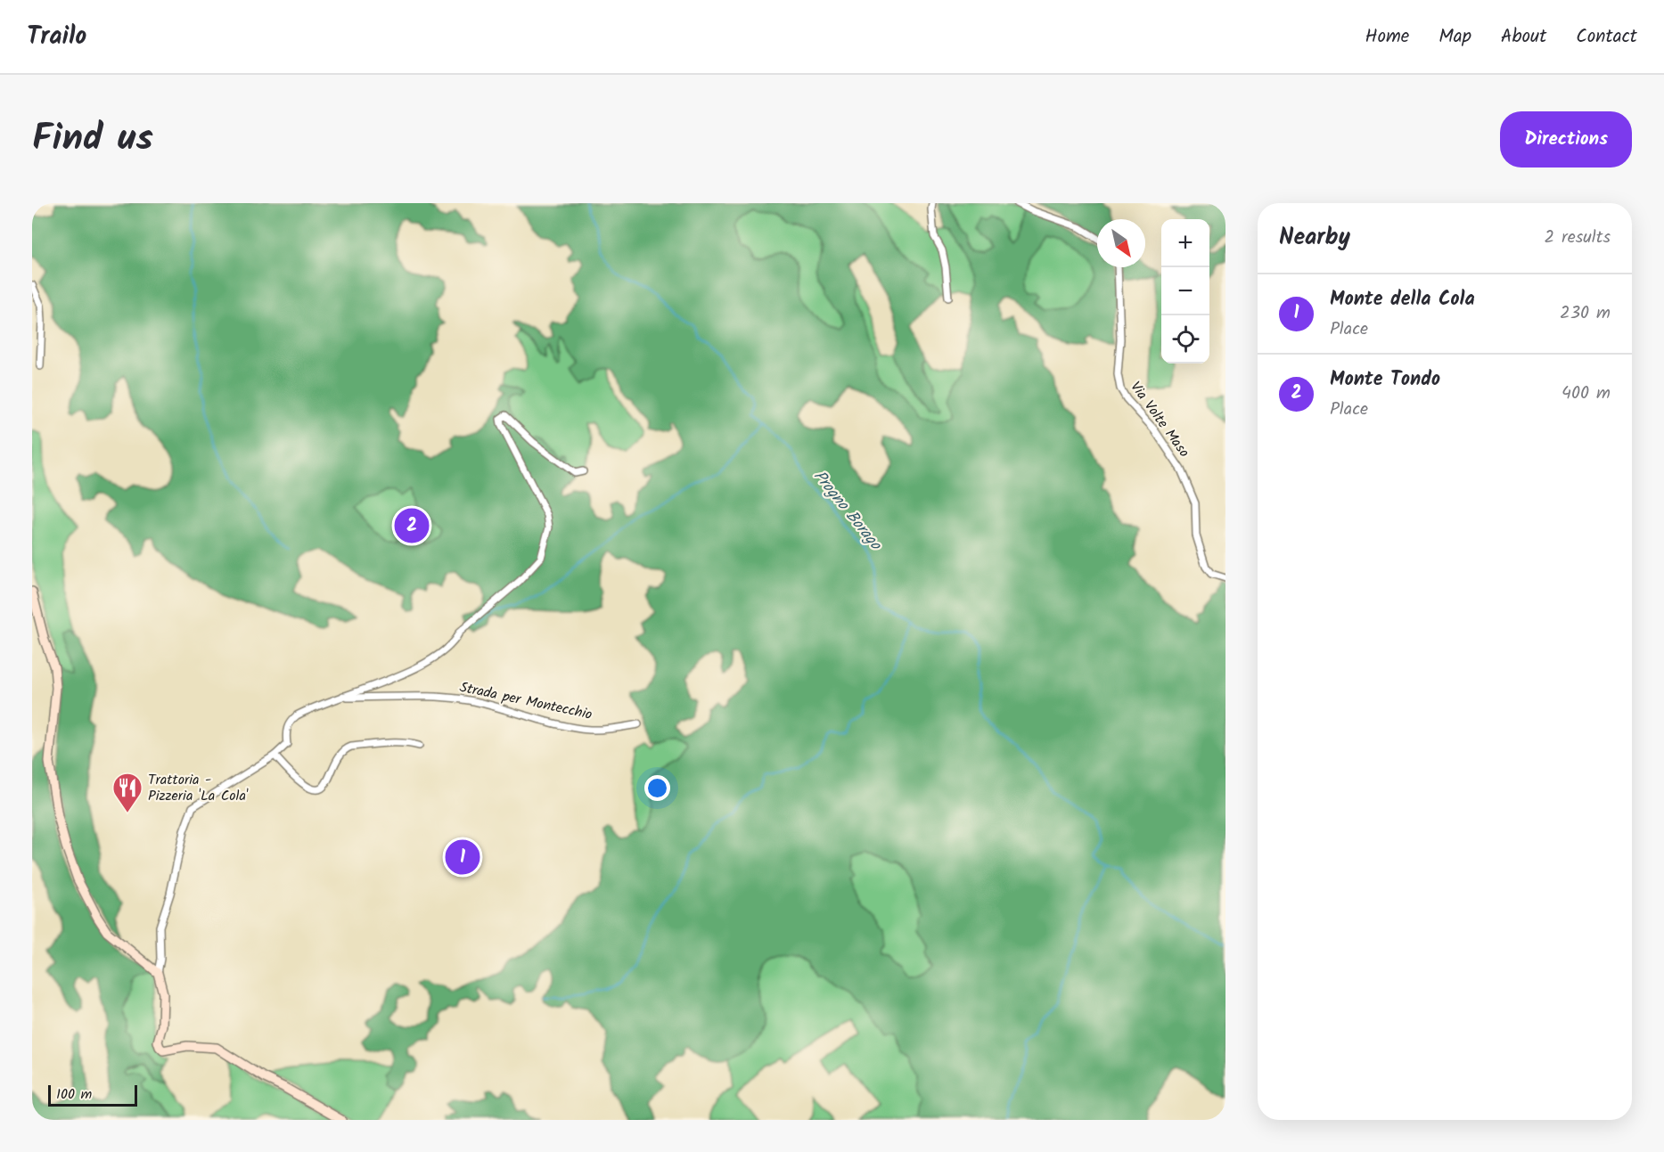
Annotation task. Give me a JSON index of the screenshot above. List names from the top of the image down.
{
  "streets": {
    "street": ["Via Volte Maso", "Strada per Montecchio"]
  },
  "water": ["Progno Borago"],
  "places": {
    "restaurant": ["Trattoria - Pizzeria 'La Cola'"]
  },
  "scale_bar": "100 m",
  "north": "bottom right",
  "page": {
    "header": "Trailo",
    "nav": [
      "Home",
      "Map",
      "About",
      "Contact"
    ],
    "title": "Find us",
    "buttons": "Directions",
    "heading": ["Nearby", "2 results"],
    "map_buttons": ["+", "−"],
    "list": [
      {
        "mark": "1",
        "name": "Monte della Cola",
        "note": "Place",
        "value": "230 m"
      },
      {
        "mark": "2",
        "name": "Monte Tondo",
        "note": "Place",
        "value": "400 m"
      }
    ],
    "pins": ["2", "1"],
    "scale": "100 m"
  }
}
